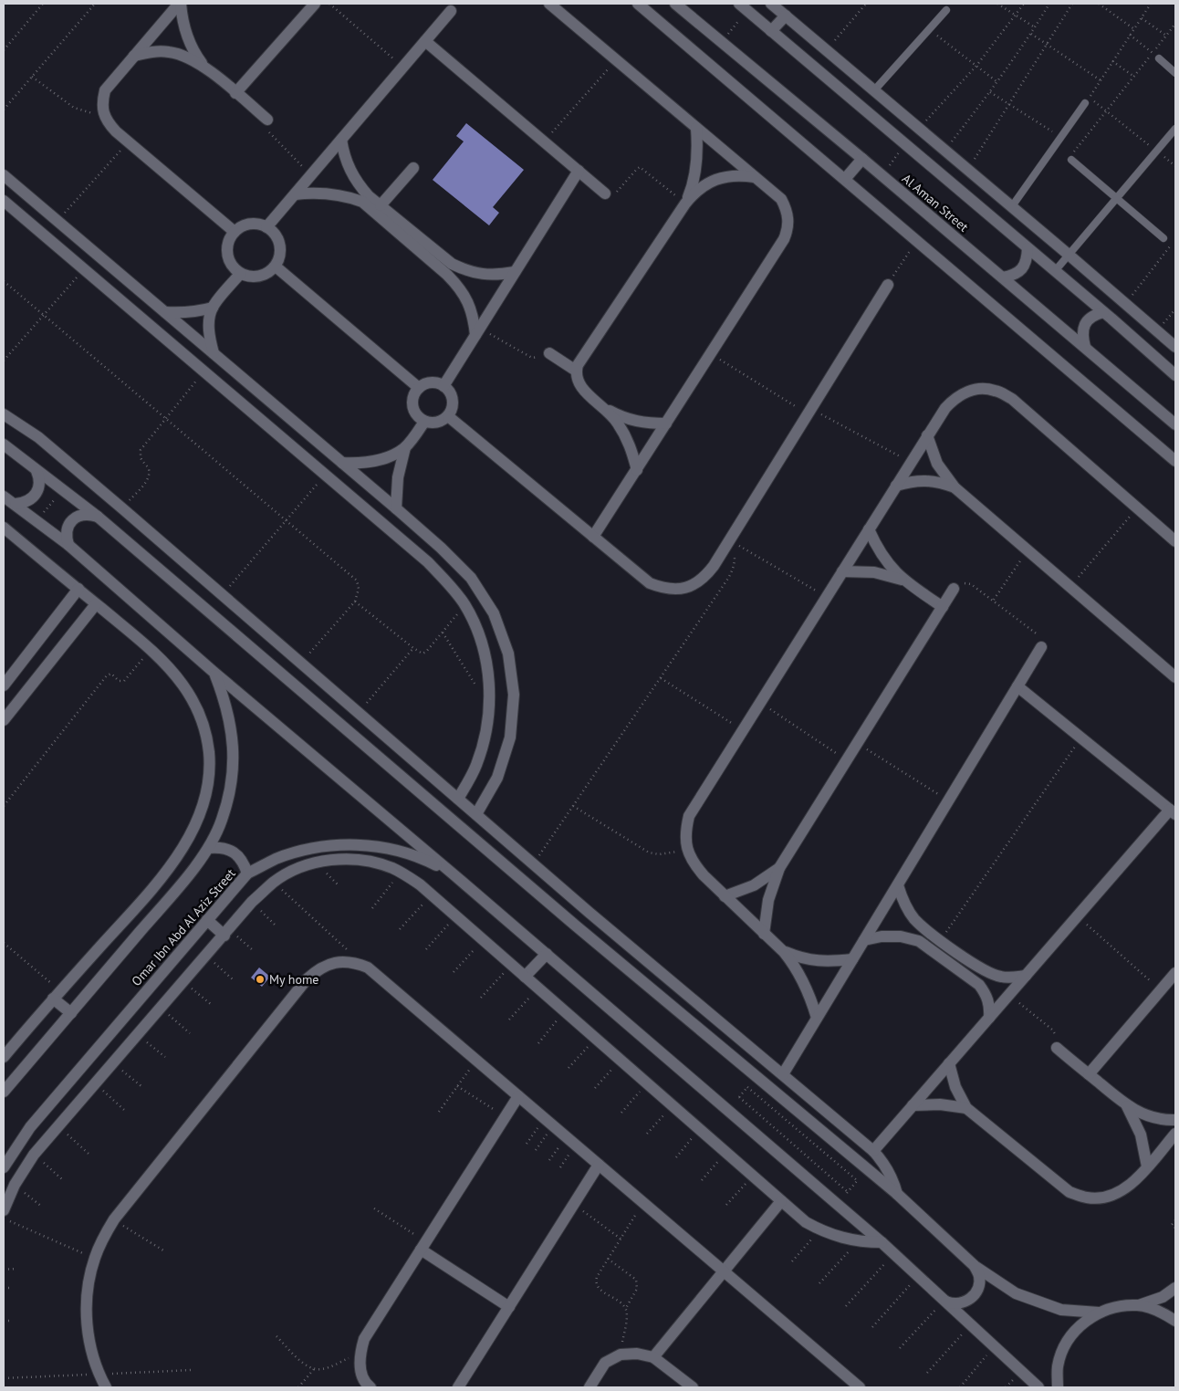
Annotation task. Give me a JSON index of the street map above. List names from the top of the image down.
{
  "streets": {
    "street": ["Al Aman Street", "Omar Ibn Abd Al Aziz Street"]
  },
  "places": ["My home"]
}
